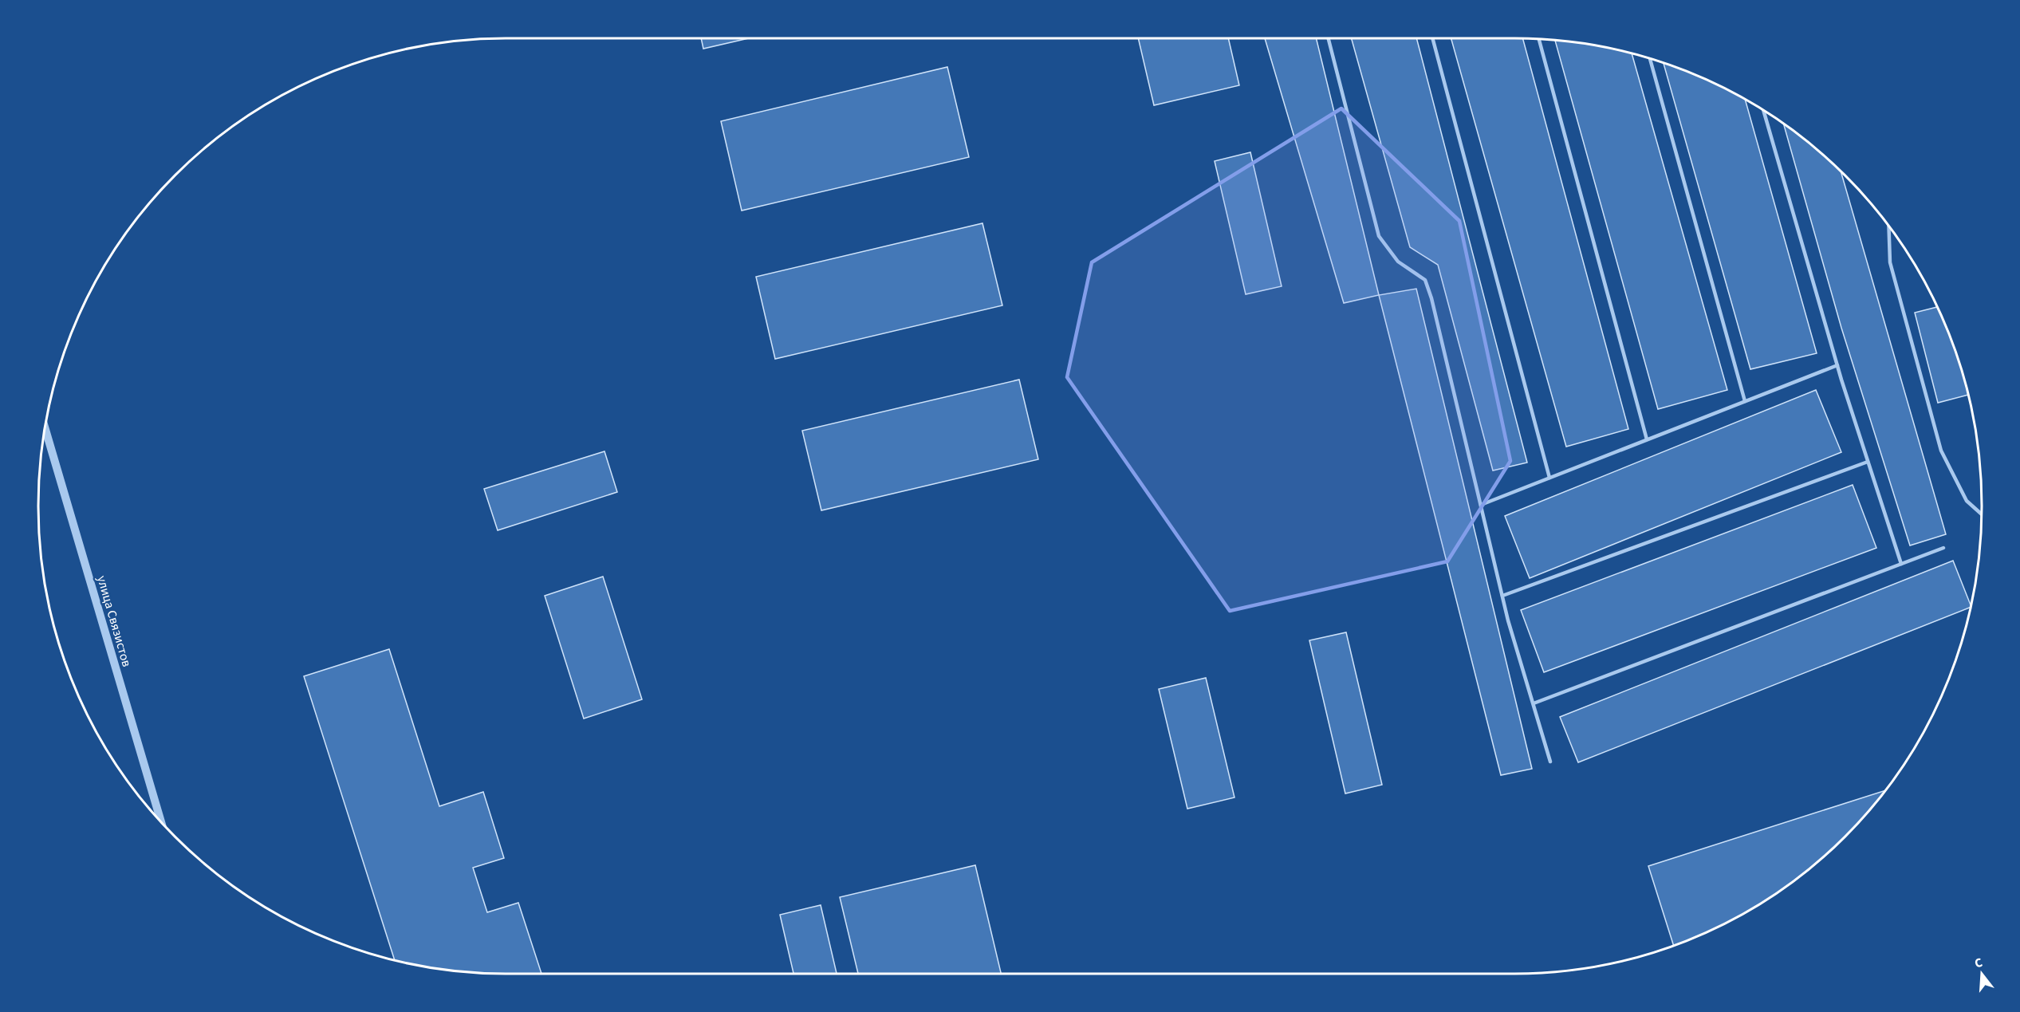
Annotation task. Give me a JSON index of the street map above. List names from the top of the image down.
{
  "streets": {
    "street": ["улица Связистов"]
  },
  "north": "top"
}
